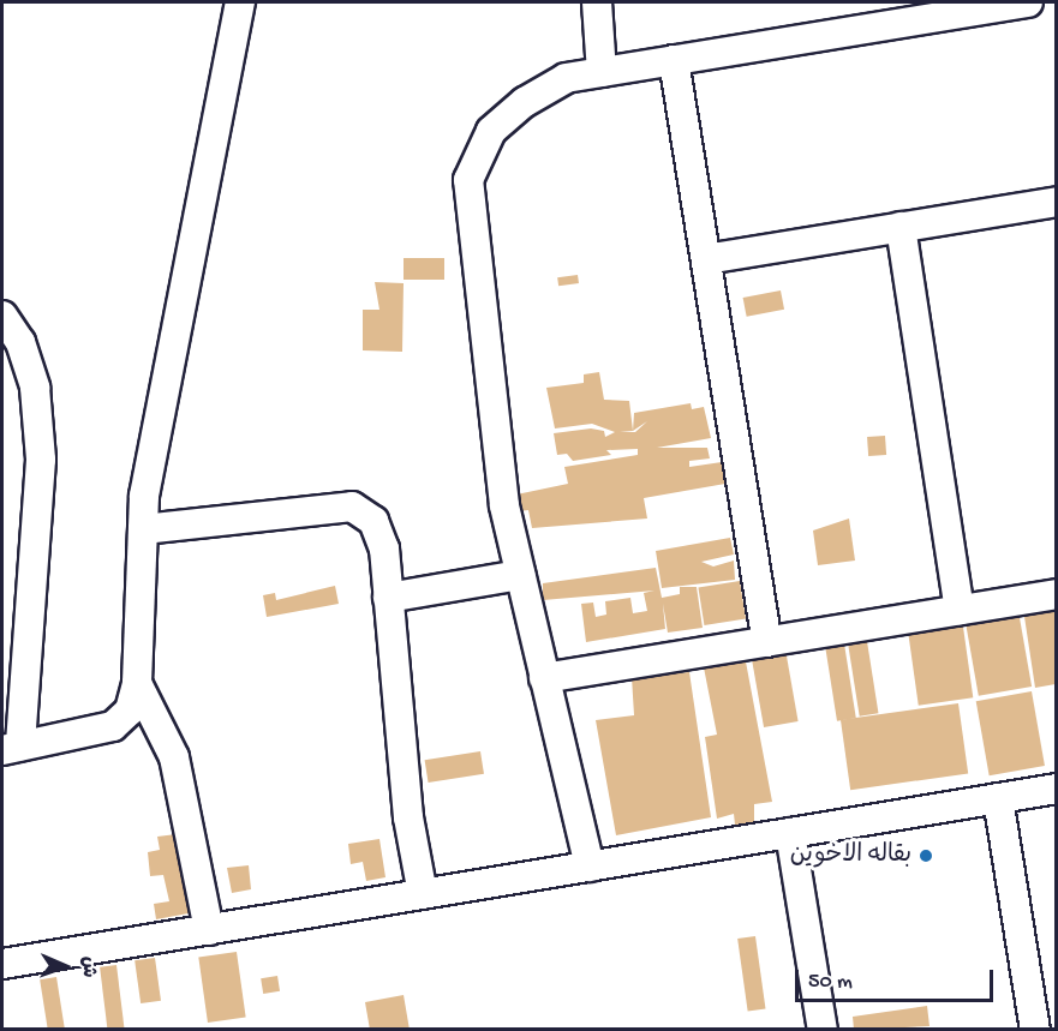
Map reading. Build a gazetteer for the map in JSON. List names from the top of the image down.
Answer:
{
  "places": ["بقاله الاخوين"],
  "scale_bar": "50 m",
  "north": "right"
}
